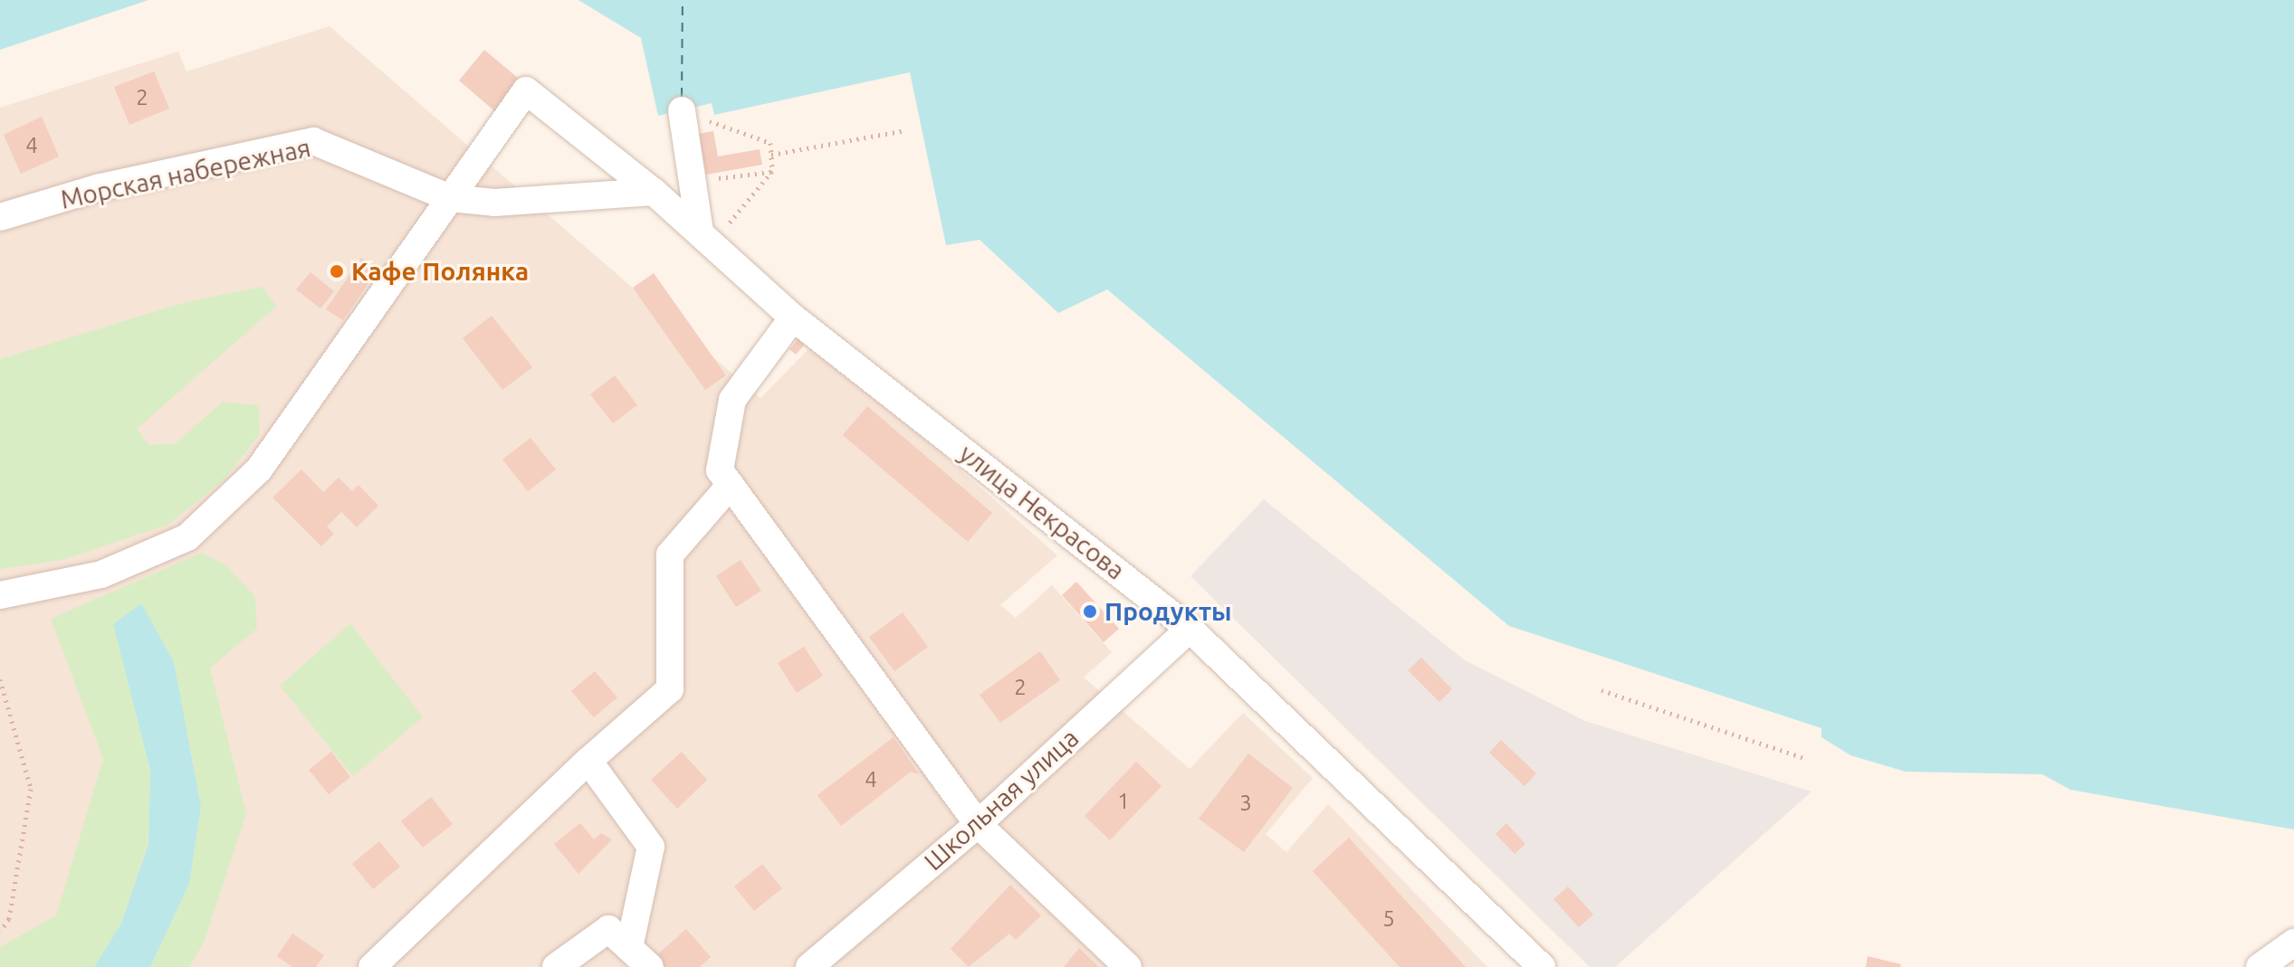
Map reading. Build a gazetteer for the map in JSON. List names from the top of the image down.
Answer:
{
  "streets": {
    "street": ["Морская набережная", "улица Некрасова", "Школьная улица"]
  },
  "crossings": [
    ["Морская набережная", "улица Некрасова"],
    ["улица Некрасова", "Школьная улица"]
  ],
  "places": ["Кафе Полянка", "Продукты"],
  "house_numbers": [
    "2",
    "4",
    "2",
    "4",
    "1",
    "3",
    "5"
  ]
}
